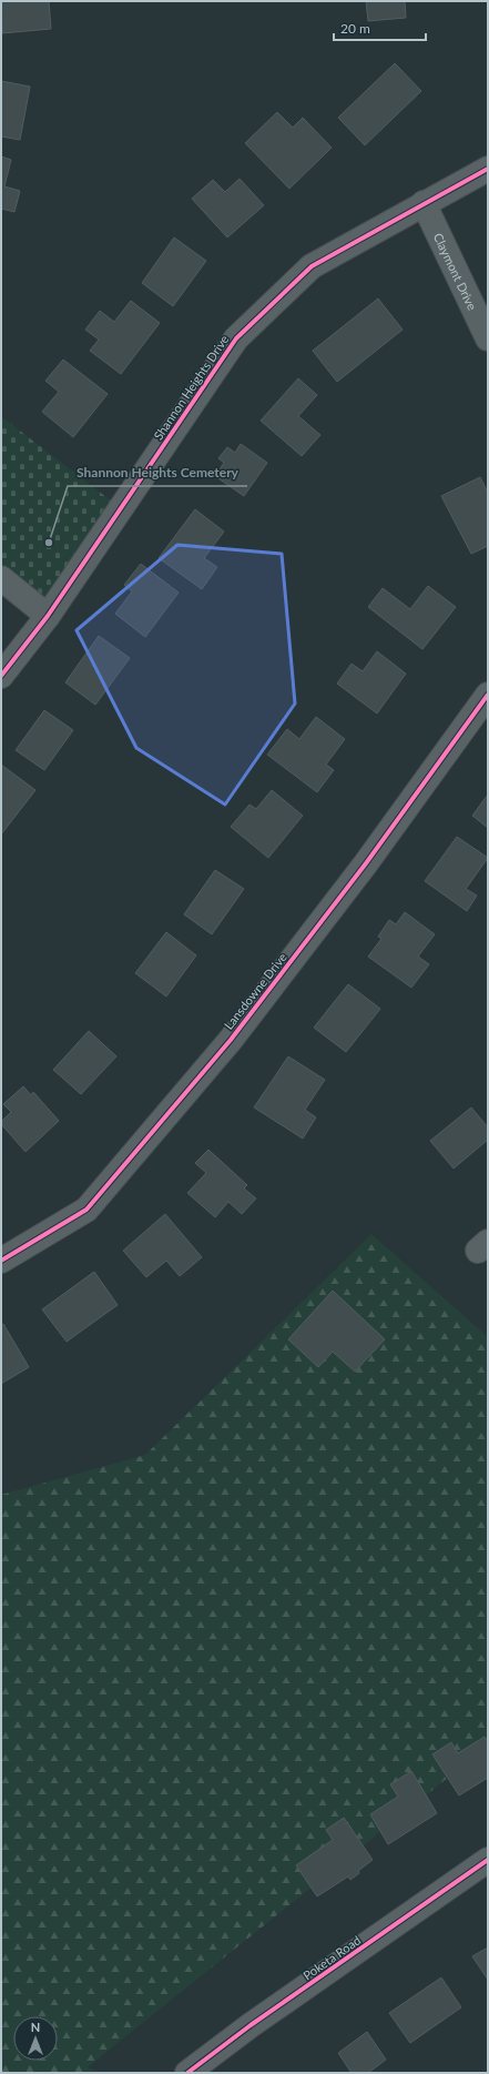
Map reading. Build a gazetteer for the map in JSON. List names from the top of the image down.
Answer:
{
  "streets": {
    "street": [
      "Claymont Drive",
      "Shannon Heights Drive",
      "Lansdowne Drive",
      "Poketa Road"
    ]
  },
  "crossings": [
    ["Claymont Drive", "Shannon Heights Drive"]
  ],
  "places": ["Shannon Heights Cemetery"],
  "scale_bar": "20 m",
  "north": "top"
}
